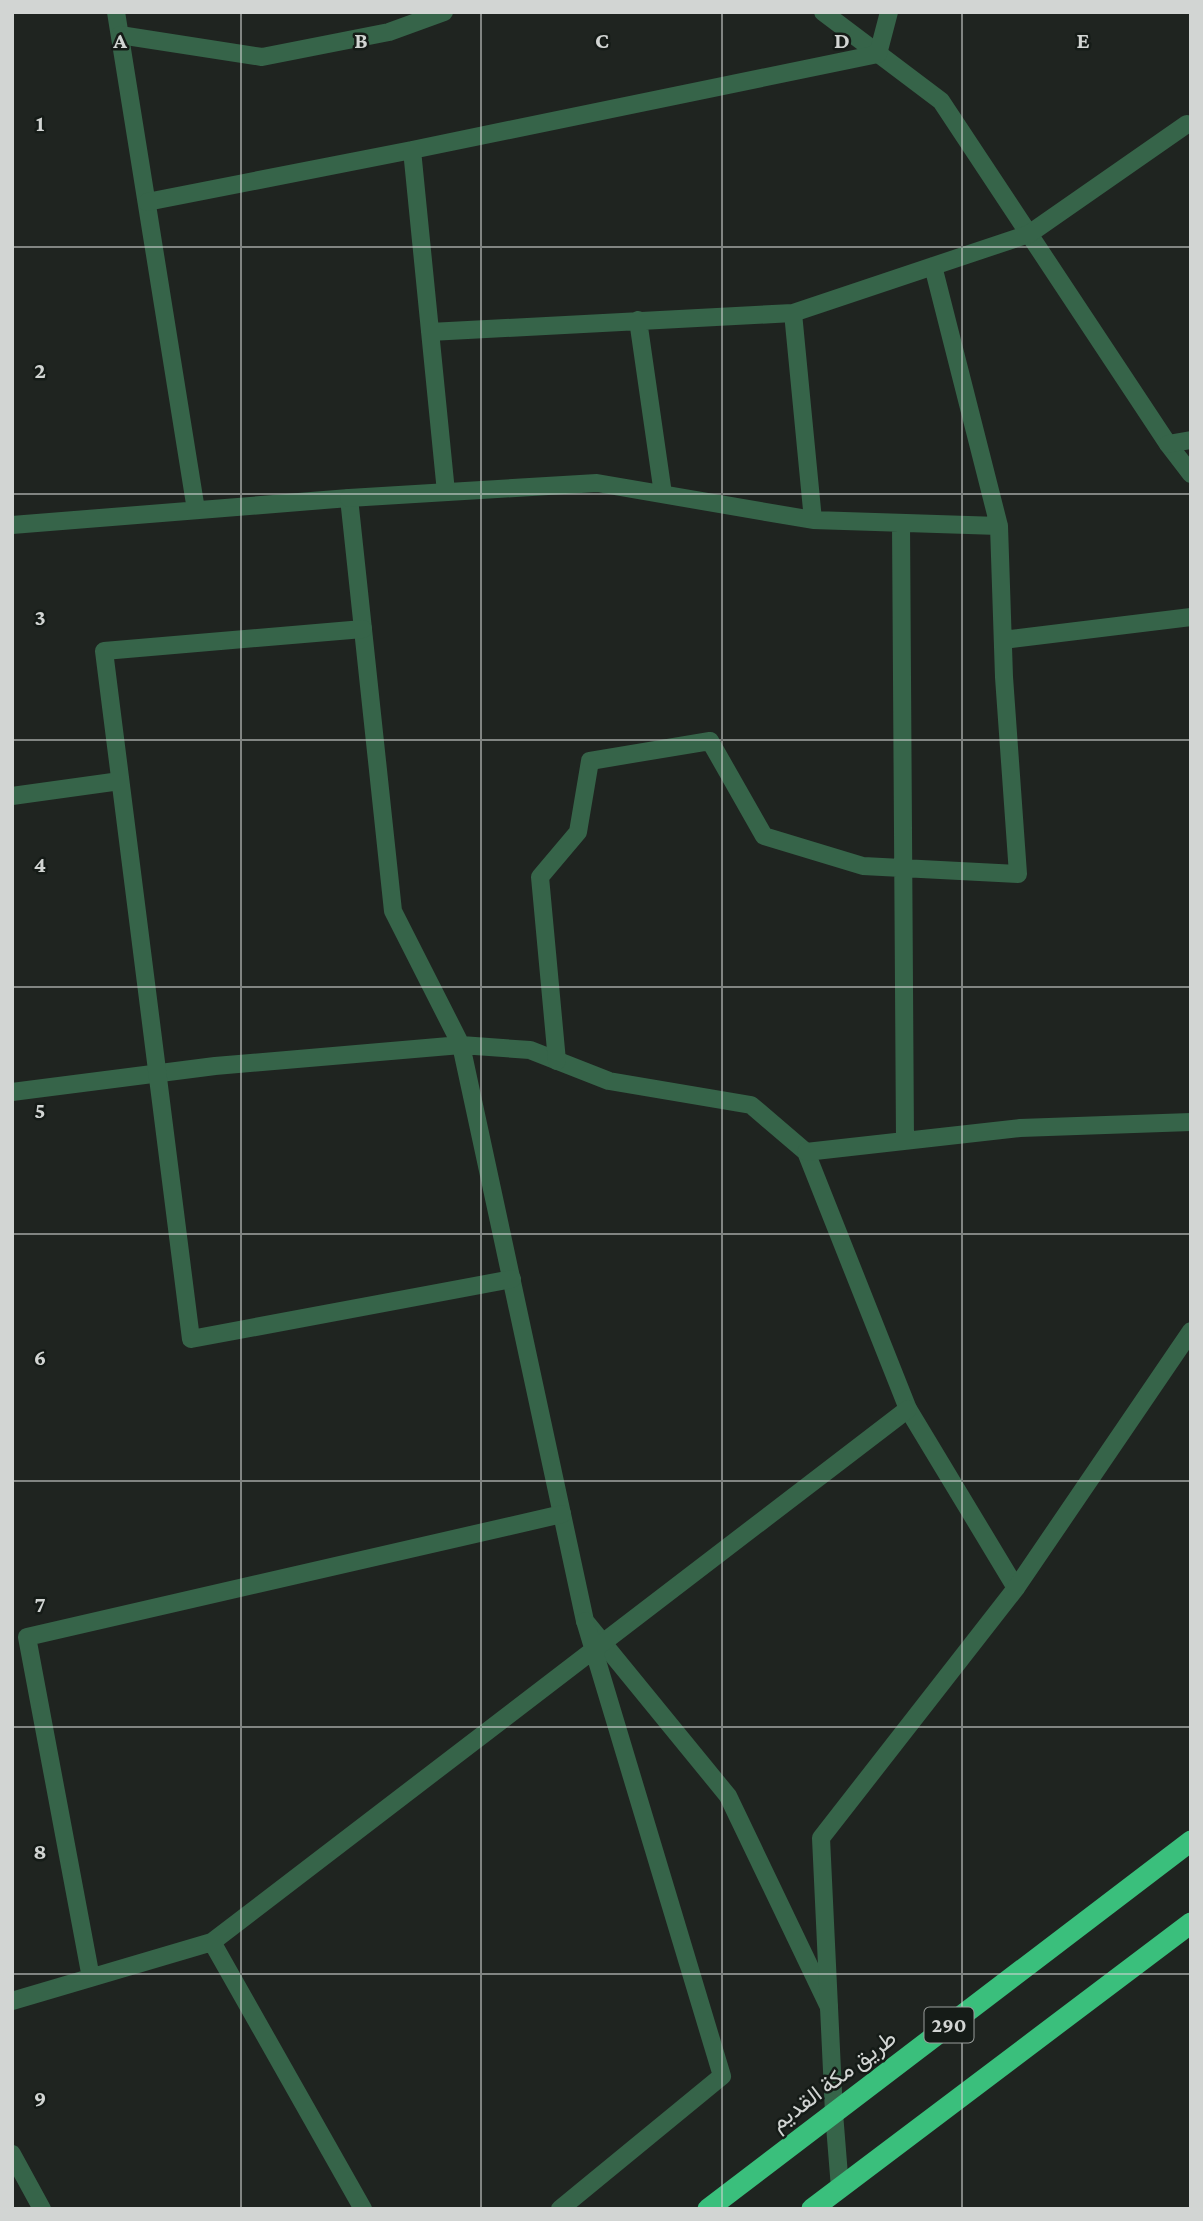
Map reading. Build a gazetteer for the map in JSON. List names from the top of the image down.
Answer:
{
  "streets": {
    "highway": ["290", "طريق مكة القديم"]
  },
  "grid": {
    "columns": [
      "A",
      "B",
      "C",
      "D",
      "E"
    ],
    "rows": [
      "1",
      "2",
      "3",
      "4",
      "5",
      "6",
      "7",
      "8",
      "9"
    ]
  }
}
